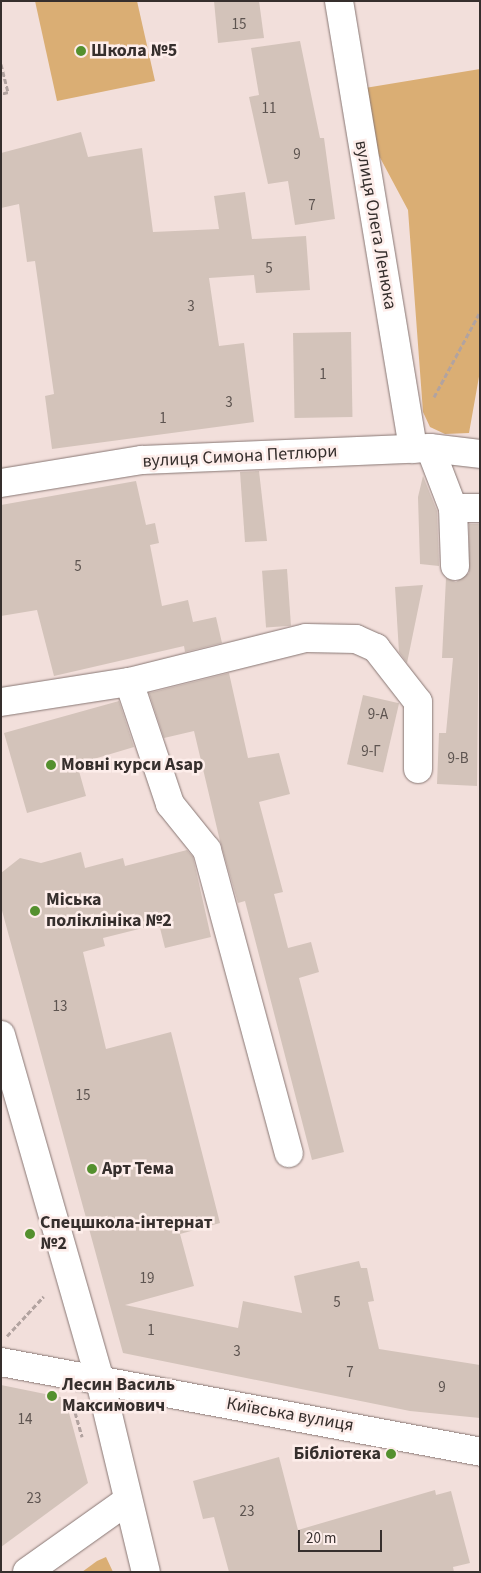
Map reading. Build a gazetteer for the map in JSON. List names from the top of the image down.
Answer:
{
  "streets": {
    "street": ["вулиця Олега Ленюка", "вулиця Симона Петлюри", "Київська вулиця"]
  },
  "crossings": [
    ["вулиця Олега Ленюка", "вулиця Симона Петлюри"]
  ],
  "places": [
    "Школа №5",
    "Мовні курси Asap",
    "Міська поліклініка №2",
    "Арт Тема",
    "Спецшкола-інтернат №2",
    "Лесин Василь Максимович",
    "Бібліотека"
  ],
  "house_numbers": [
    "15",
    "11",
    "9",
    "7",
    "5",
    "3",
    "1",
    "3",
    "1",
    "5",
    "9-А",
    "9-Г",
    "9-В",
    "13",
    "15",
    "19",
    "5",
    "1",
    "3",
    "7",
    "9",
    "14",
    "23",
    "23"
  ],
  "scale_bar": "20 m"
}
